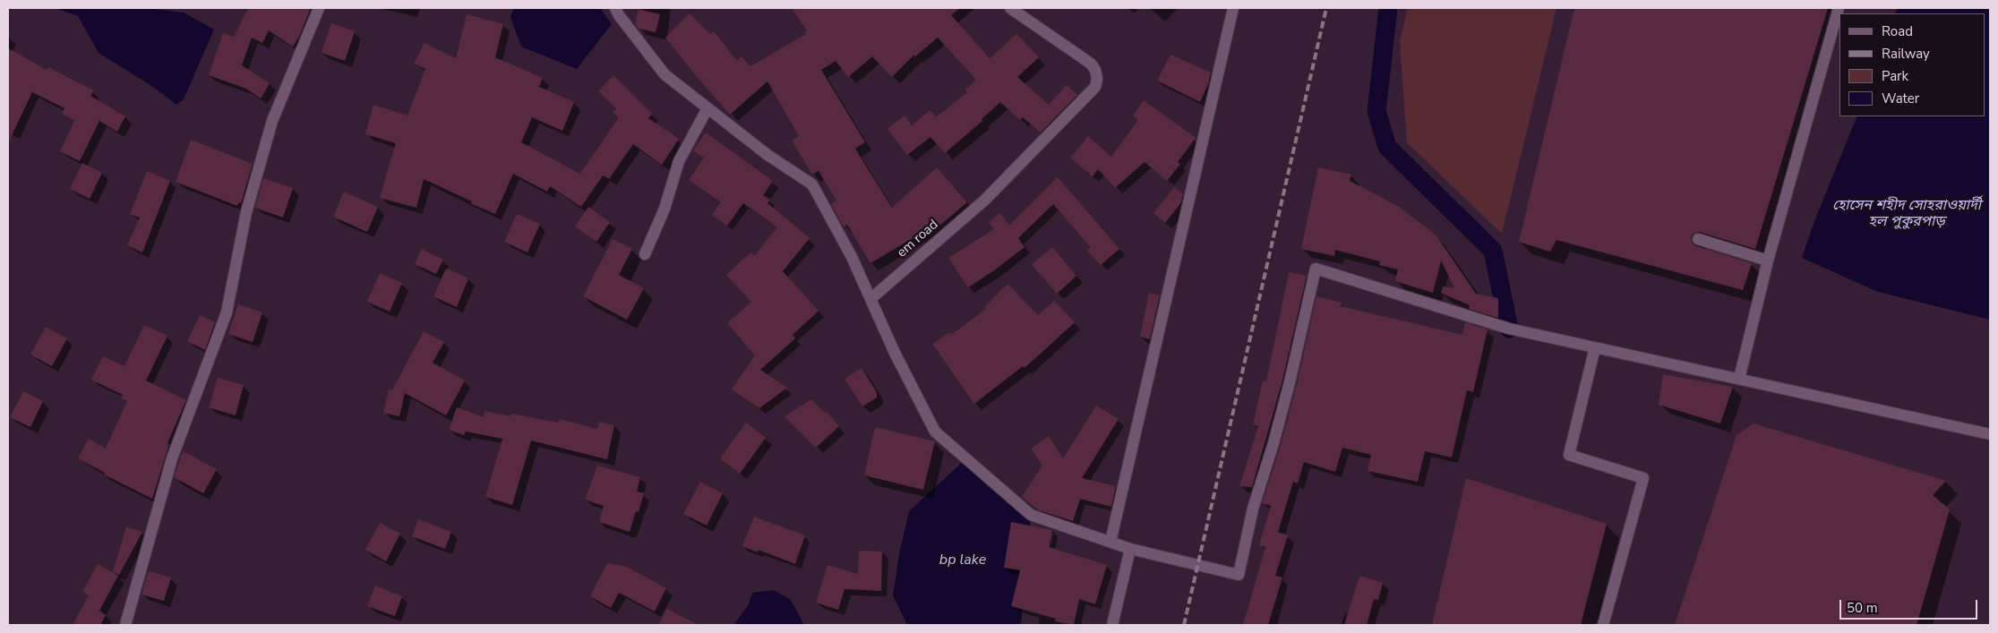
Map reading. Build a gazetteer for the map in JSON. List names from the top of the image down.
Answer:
{
  "streets": {
    "street": ["em road"]
  },
  "water": ["হোসেন শহীদ সোহরাওয়ার্দী হল পুকুরপাড়", "bp lake"],
  "legend": [
    "Road",
    "Railway",
    "Park",
    "Water"
  ],
  "scale_bar": "50 m"
}
